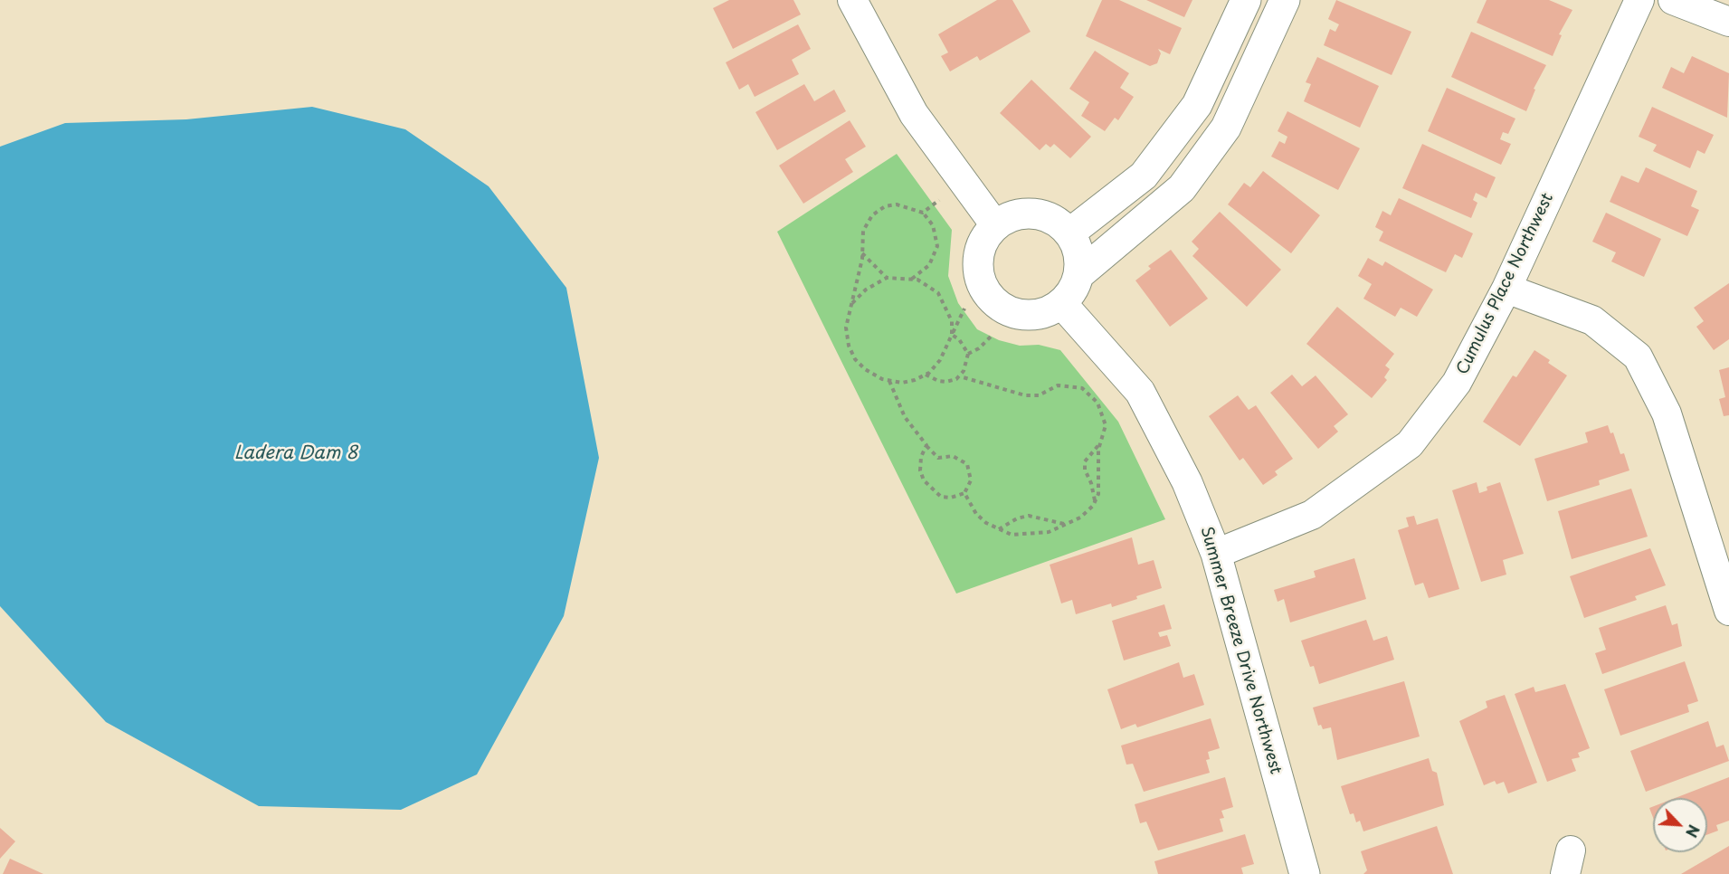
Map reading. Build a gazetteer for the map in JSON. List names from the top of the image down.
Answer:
{
  "streets": {
    "street": ["Cumulus Place Northwest", "Summer Breeze Drive Northwest"]
  },
  "crossings": [
    ["Cumulus Place Northwest", "Summer Breeze Drive Northwest"]
  ],
  "water": ["Ladera Dam 8"],
  "north": "bottom right"
}
